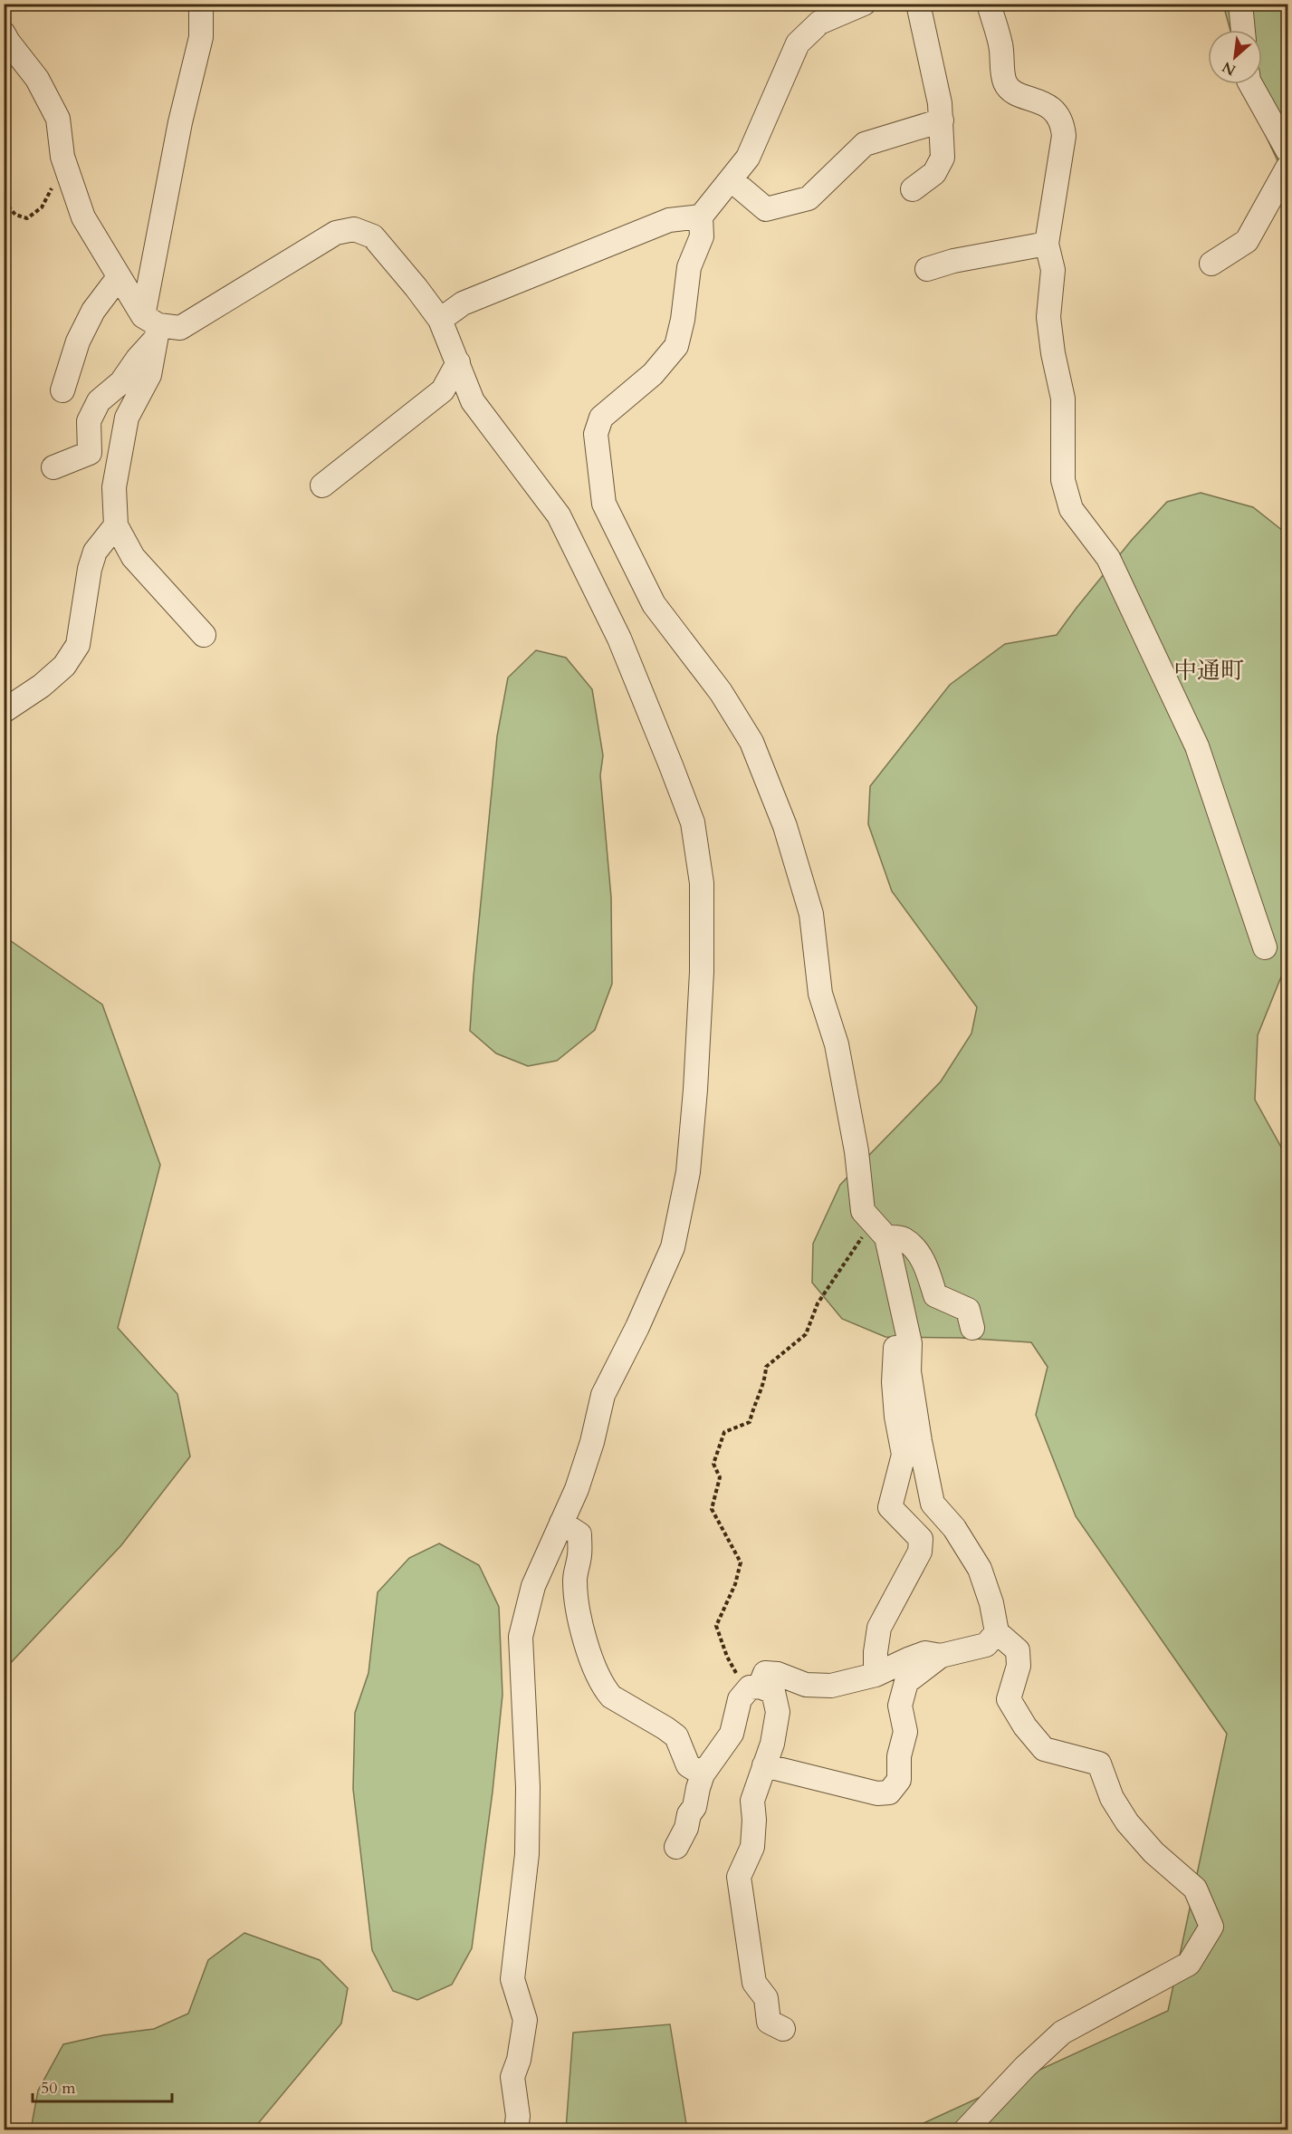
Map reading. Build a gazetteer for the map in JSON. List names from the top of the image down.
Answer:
{
  "districts": ["中通町"],
  "scale_bar": "50 m",
  "north": "bottom left"
}
